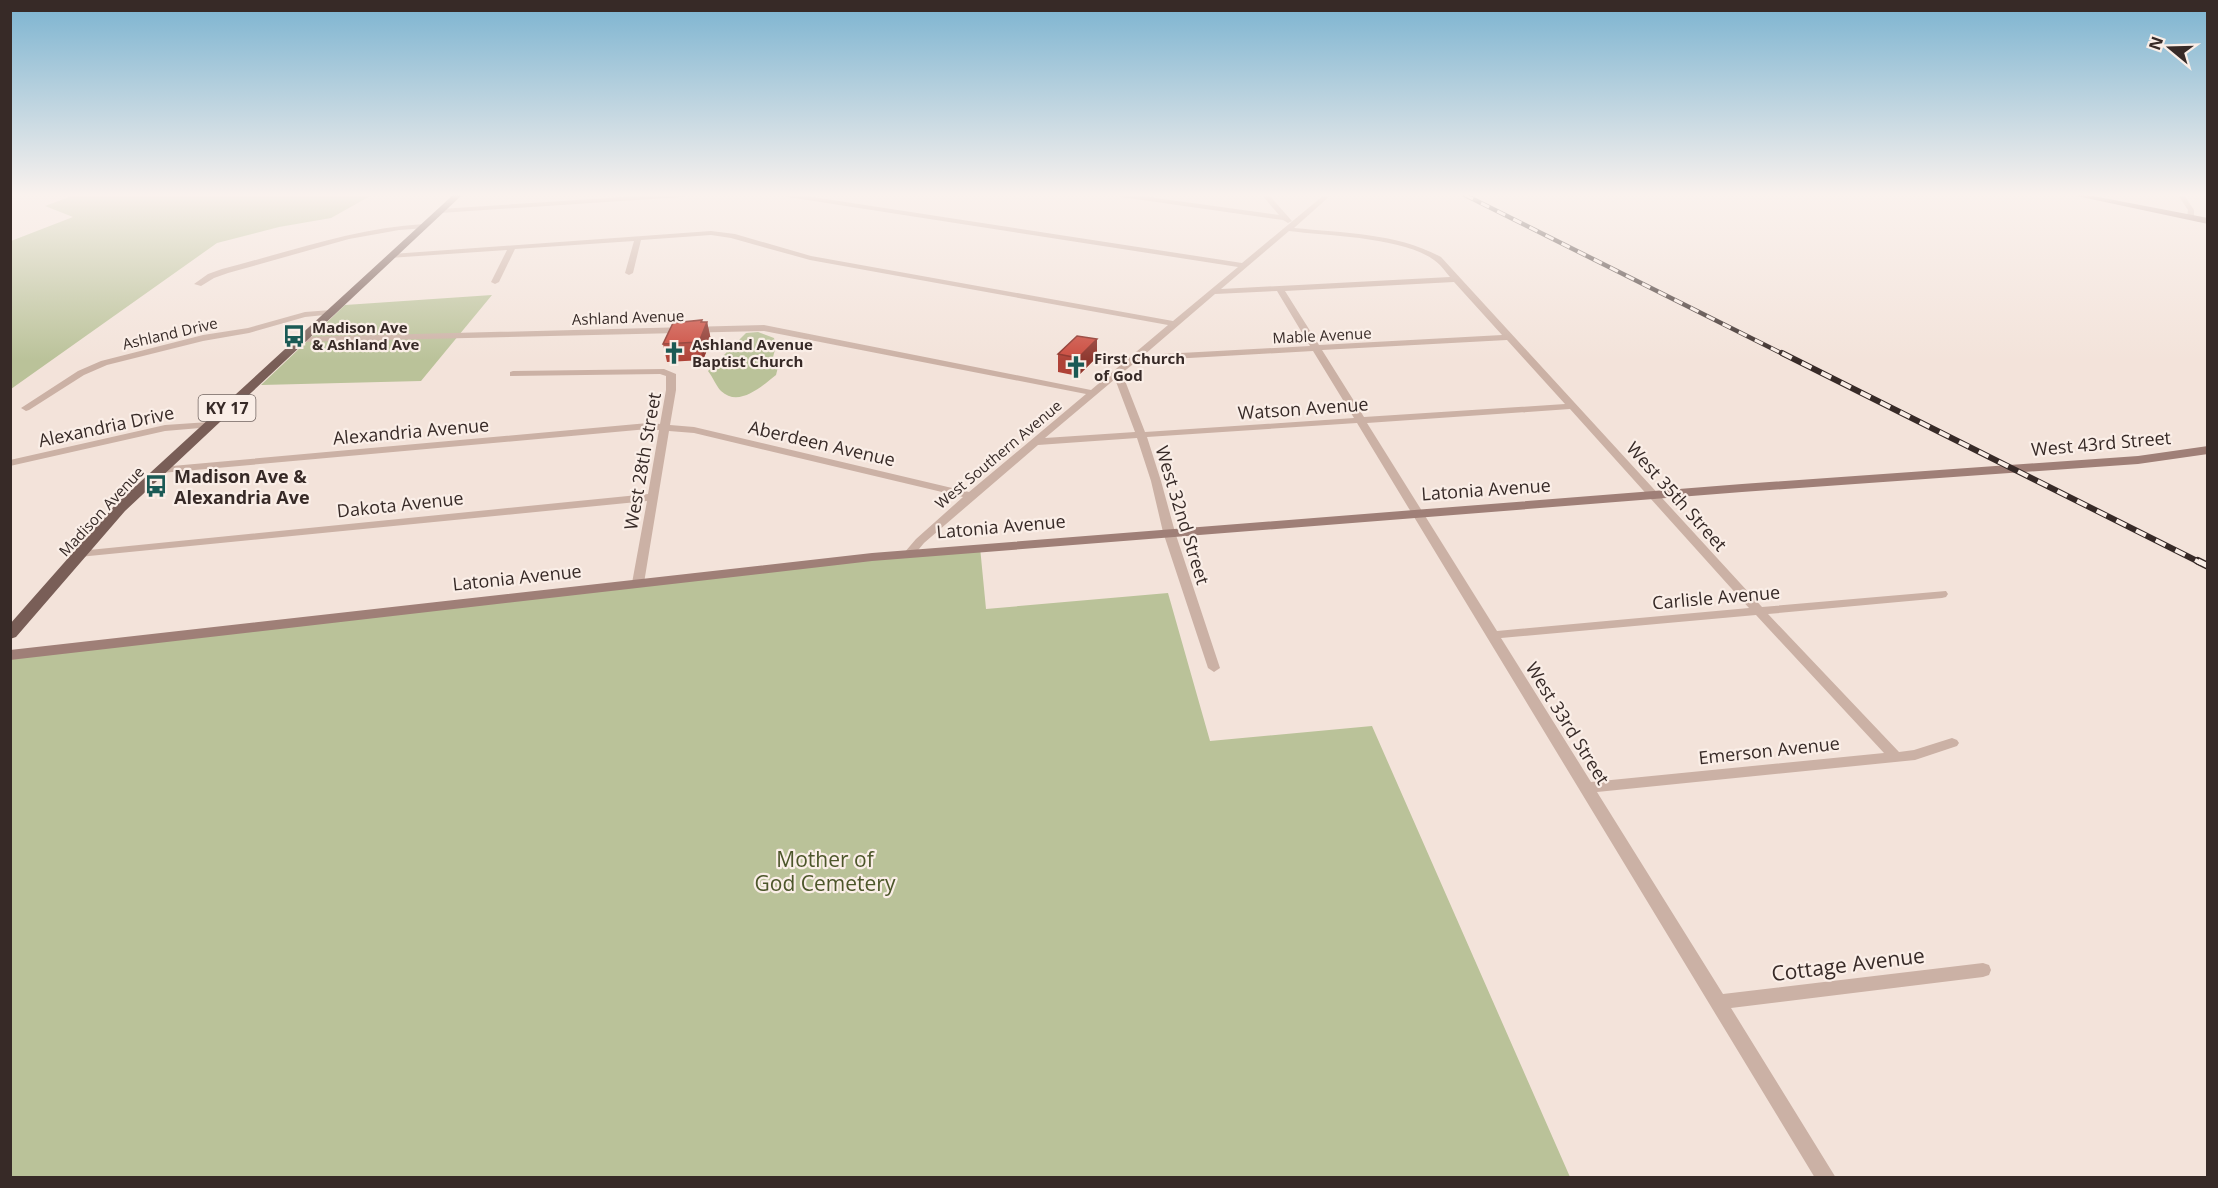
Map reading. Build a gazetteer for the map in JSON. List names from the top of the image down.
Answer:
{
  "streets": {
    "main road": ["KY 17", "Madison Avenue"],
    "street": [
      "Ashland Avenue",
      "Ashland Drive",
      "Mable Avenue",
      "Watson Avenue",
      "Alexandria Drive",
      "Alexandria Avenue",
      "Aberdeen Avenue",
      "West 43rd Street",
      "West Southern Avenue",
      "West 28th Street",
      "Latonia Avenue",
      "West 35th Street",
      "Dakota Avenue",
      "West 32nd Street",
      "Carlisle Avenue",
      "West 33rd Street",
      "Emerson Avenue",
      "Cottage Avenue"
    ]
  },
  "crossings": [
    ["Ashland Avenue", "West Southern Avenue"],
    ["Ashland Avenue", "Madison Avenue"],
    ["Ashland Drive", "Madison Avenue"],
    ["Mable Avenue", "West Southern Avenue"],
    ["Mable Avenue", "West 35th Street"],
    ["Mable Avenue", "West 33rd Street"],
    ["Watson Avenue", "West Southern Avenue"],
    ["Watson Avenue", "West 35th Street"],
    ["Watson Avenue", "West 32nd Street"],
    ["Watson Avenue", "West 33rd Street"],
    ["Alexandria Drive", "Madison Avenue"],
    ["Alexandria Avenue", "Aberdeen Avenue"],
    ["Alexandria Avenue", "West 28th Street"],
    ["Alexandria Avenue", "Madison Avenue"],
    ["Aberdeen Avenue", "West Southern Avenue"],
    ["Aberdeen Avenue", "West 28th Street"],
    ["West 43rd Street", "Latonia Avenue"],
    ["West Southern Avenue", "Latonia Avenue"],
    ["West Southern Avenue", "West 32nd Street"],
    ["West 28th Street", "Latonia Avenue"],
    ["West 28th Street", "Dakota Avenue"],
    ["Latonia Avenue", "West 35th Street"],
    ["Latonia Avenue", "West 32nd Street"],
    ["Latonia Avenue", "West 33rd Street"],
    ["West 35th Street", "Carlisle Avenue"],
    ["West 35th Street", "Emerson Avenue"],
    ["Dakota Avenue", "Madison Avenue"],
    ["Carlisle Avenue", "West 33rd Street"],
    ["West 33rd Street", "Emerson Avenue"],
    ["West 33rd Street", "Cottage Avenue"]
  ],
  "parks": ["Mother of God Cemetery"],
  "places": {
    "bus stop": ["Madison Ave & Ashland Ave", "Madison Ave & Alexandria Ave"],
    "church": ["Ashland Avenue Baptist Church", "First Church of God"]
  },
  "north": "left"
}
